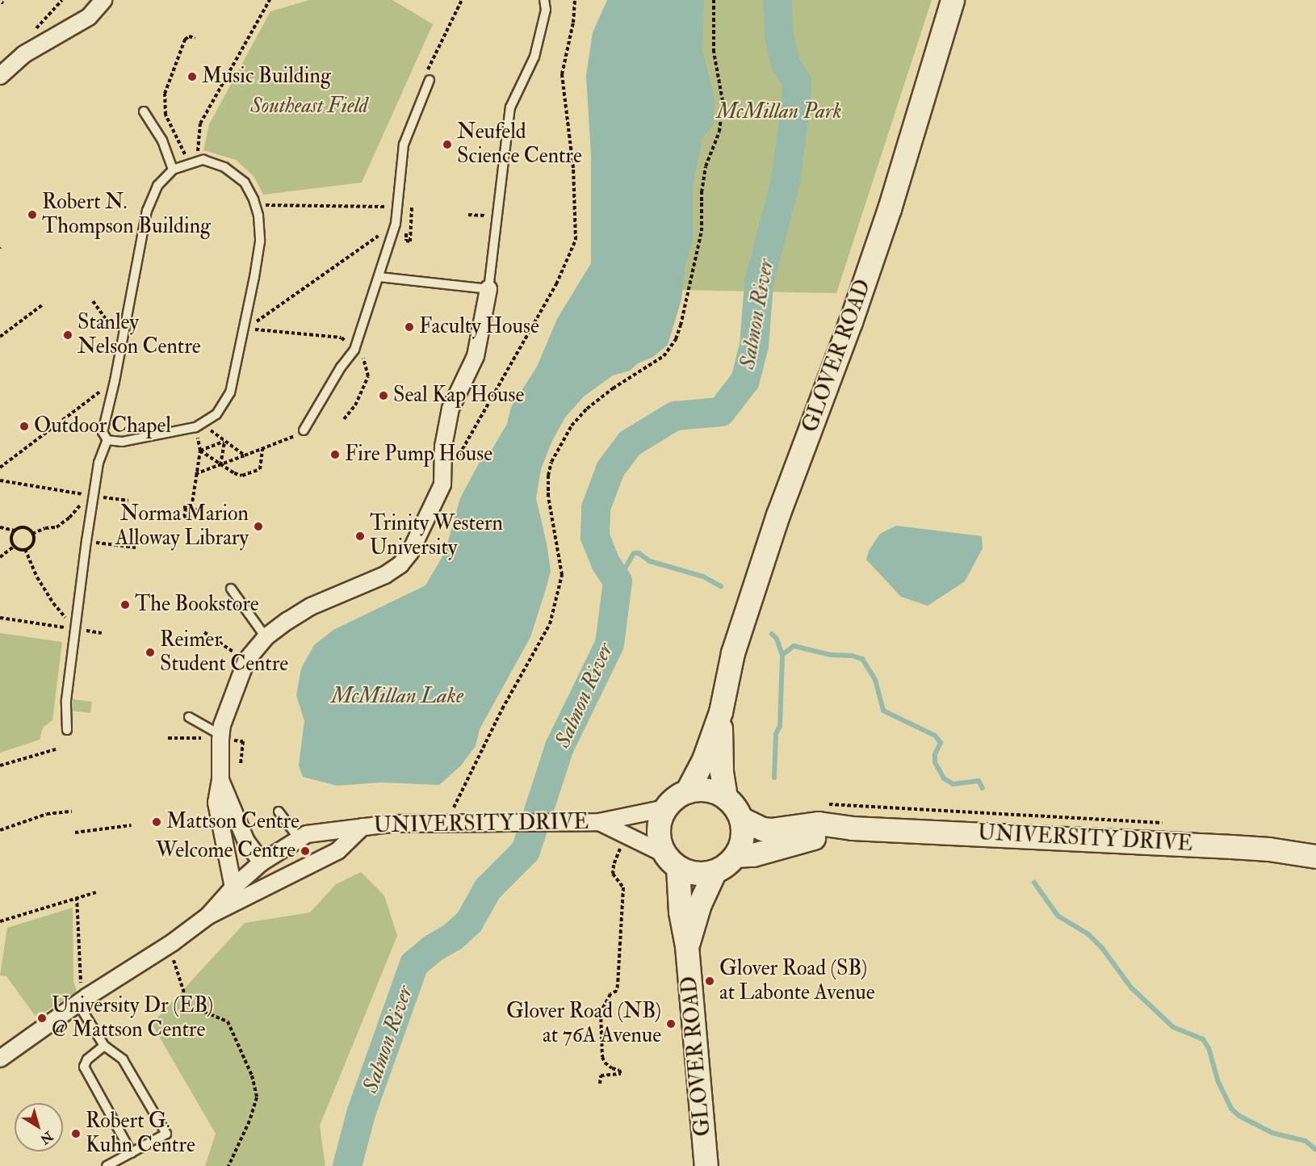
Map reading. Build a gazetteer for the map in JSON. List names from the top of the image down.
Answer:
{
  "streets": {
    "main road": ["GLOVER ROAD", "UNIVERSITY DRIVE"]
  },
  "crossings": [
    ["GLOVER ROAD", "UNIVERSITY DRIVE"]
  ],
  "water": ["Salmon River", "McMillan Lake"],
  "parks": ["Southeast Field", "McMillan Park"],
  "places": [
    "Music Building",
    "Neufeld Science Centre",
    "Robert N. Thompson Building",
    "Faculty House",
    "Stanley Nelson Centre",
    "Seal Kap House",
    "Outdoor Chapel",
    "Fire Pump House",
    "Norma Marion Alloway Library",
    "Trinity Western University",
    "The Bookstore",
    "Reimer Student Centre",
    "Mattson Centre",
    "Welcome Centre",
    "Glover Road (SB) at Labonte Avenue",
    "University Dr (EB) @ Mattson Centre",
    "Glover Road (NB) at 76A Avenue",
    "Robert G. Kuhn Centre"
  ],
  "north": "bottom right"
}
